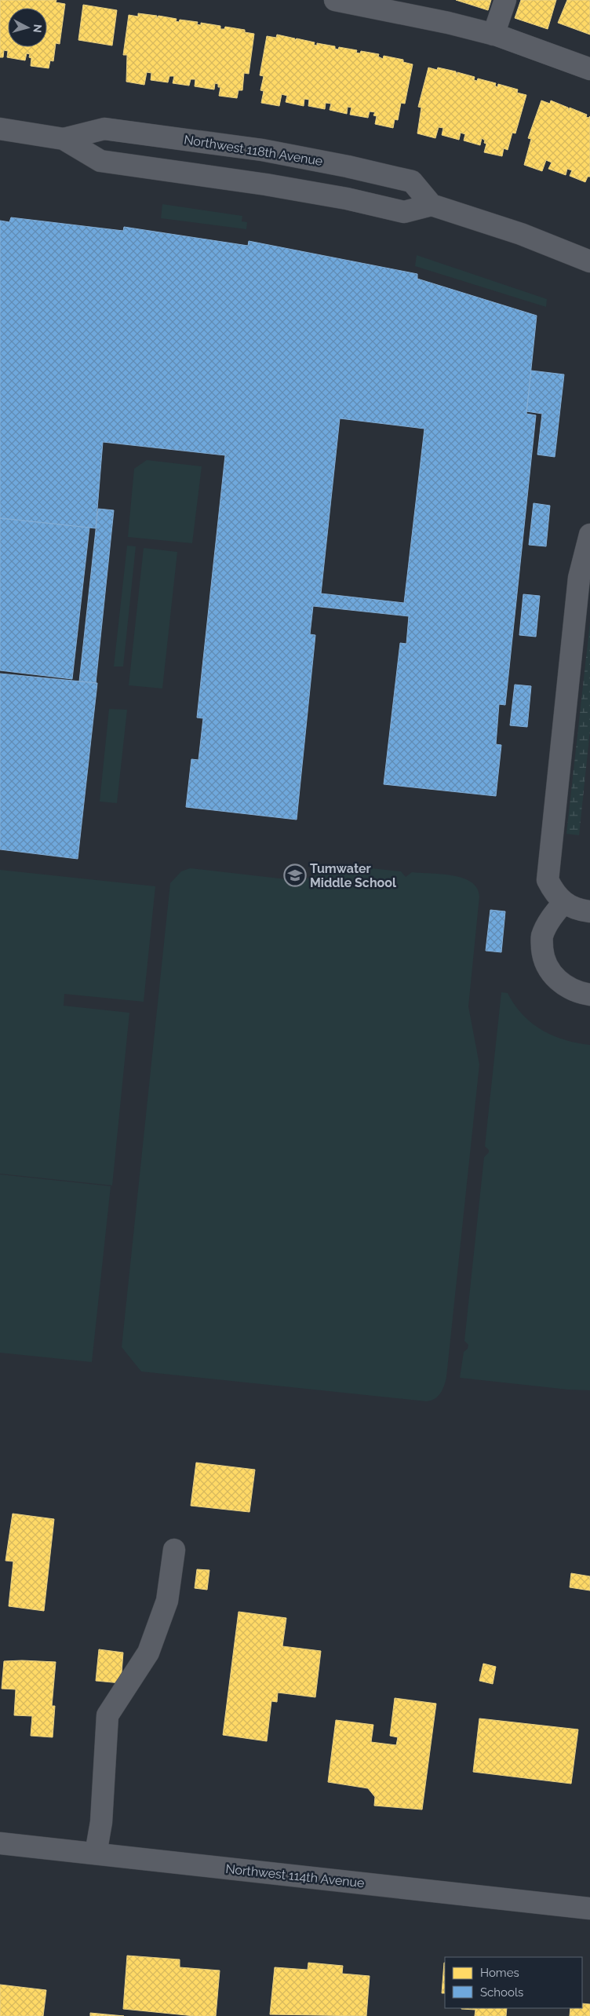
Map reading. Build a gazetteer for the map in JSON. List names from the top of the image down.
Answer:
{
  "streets": {
    "street": ["Northwest 118th Avenue", "Northwest 114th Avenue"]
  },
  "places": {
    "school or university": ["Tumwater Middle School"]
  },
  "legend": ["Homes", "Schools"],
  "north": "right"
}
